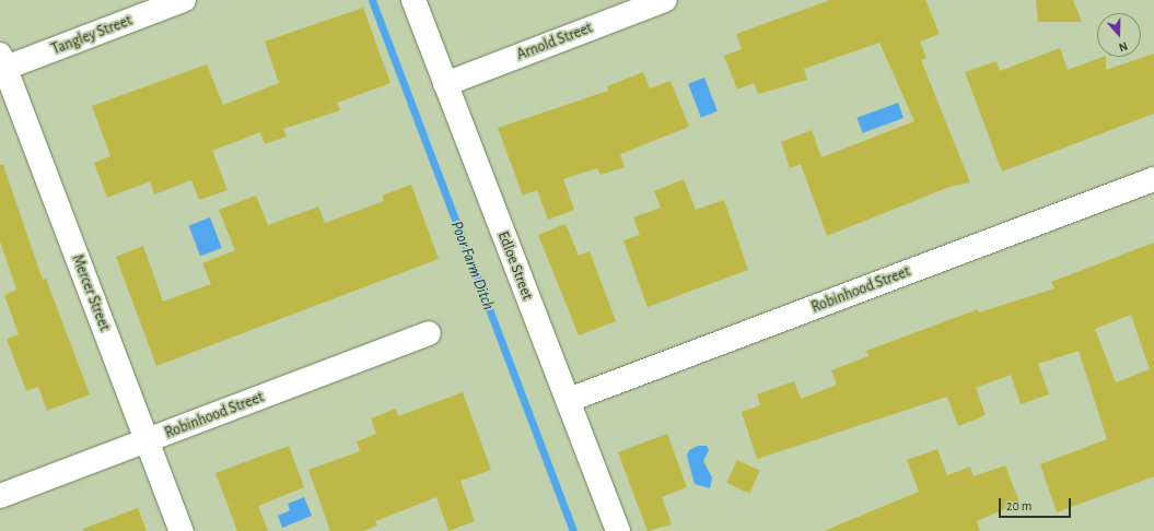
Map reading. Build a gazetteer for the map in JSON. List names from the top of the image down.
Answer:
{
  "streets": {
    "street": [
      "Tangley Street",
      "Arnold Street",
      "Edloe Street",
      "Robinhood Street",
      "Mercer Street"
    ]
  },
  "crossings": [
    ["Tangley Street", "Mercer Street"],
    ["Arnold Street", "Edloe Street"],
    ["Edloe Street", "Robinhood Street"],
    ["Robinhood Street", "Mercer Street"]
  ],
  "water": ["Poor Farm Ditch"],
  "scale_bar": "20 m",
  "north": "bottom"
}
